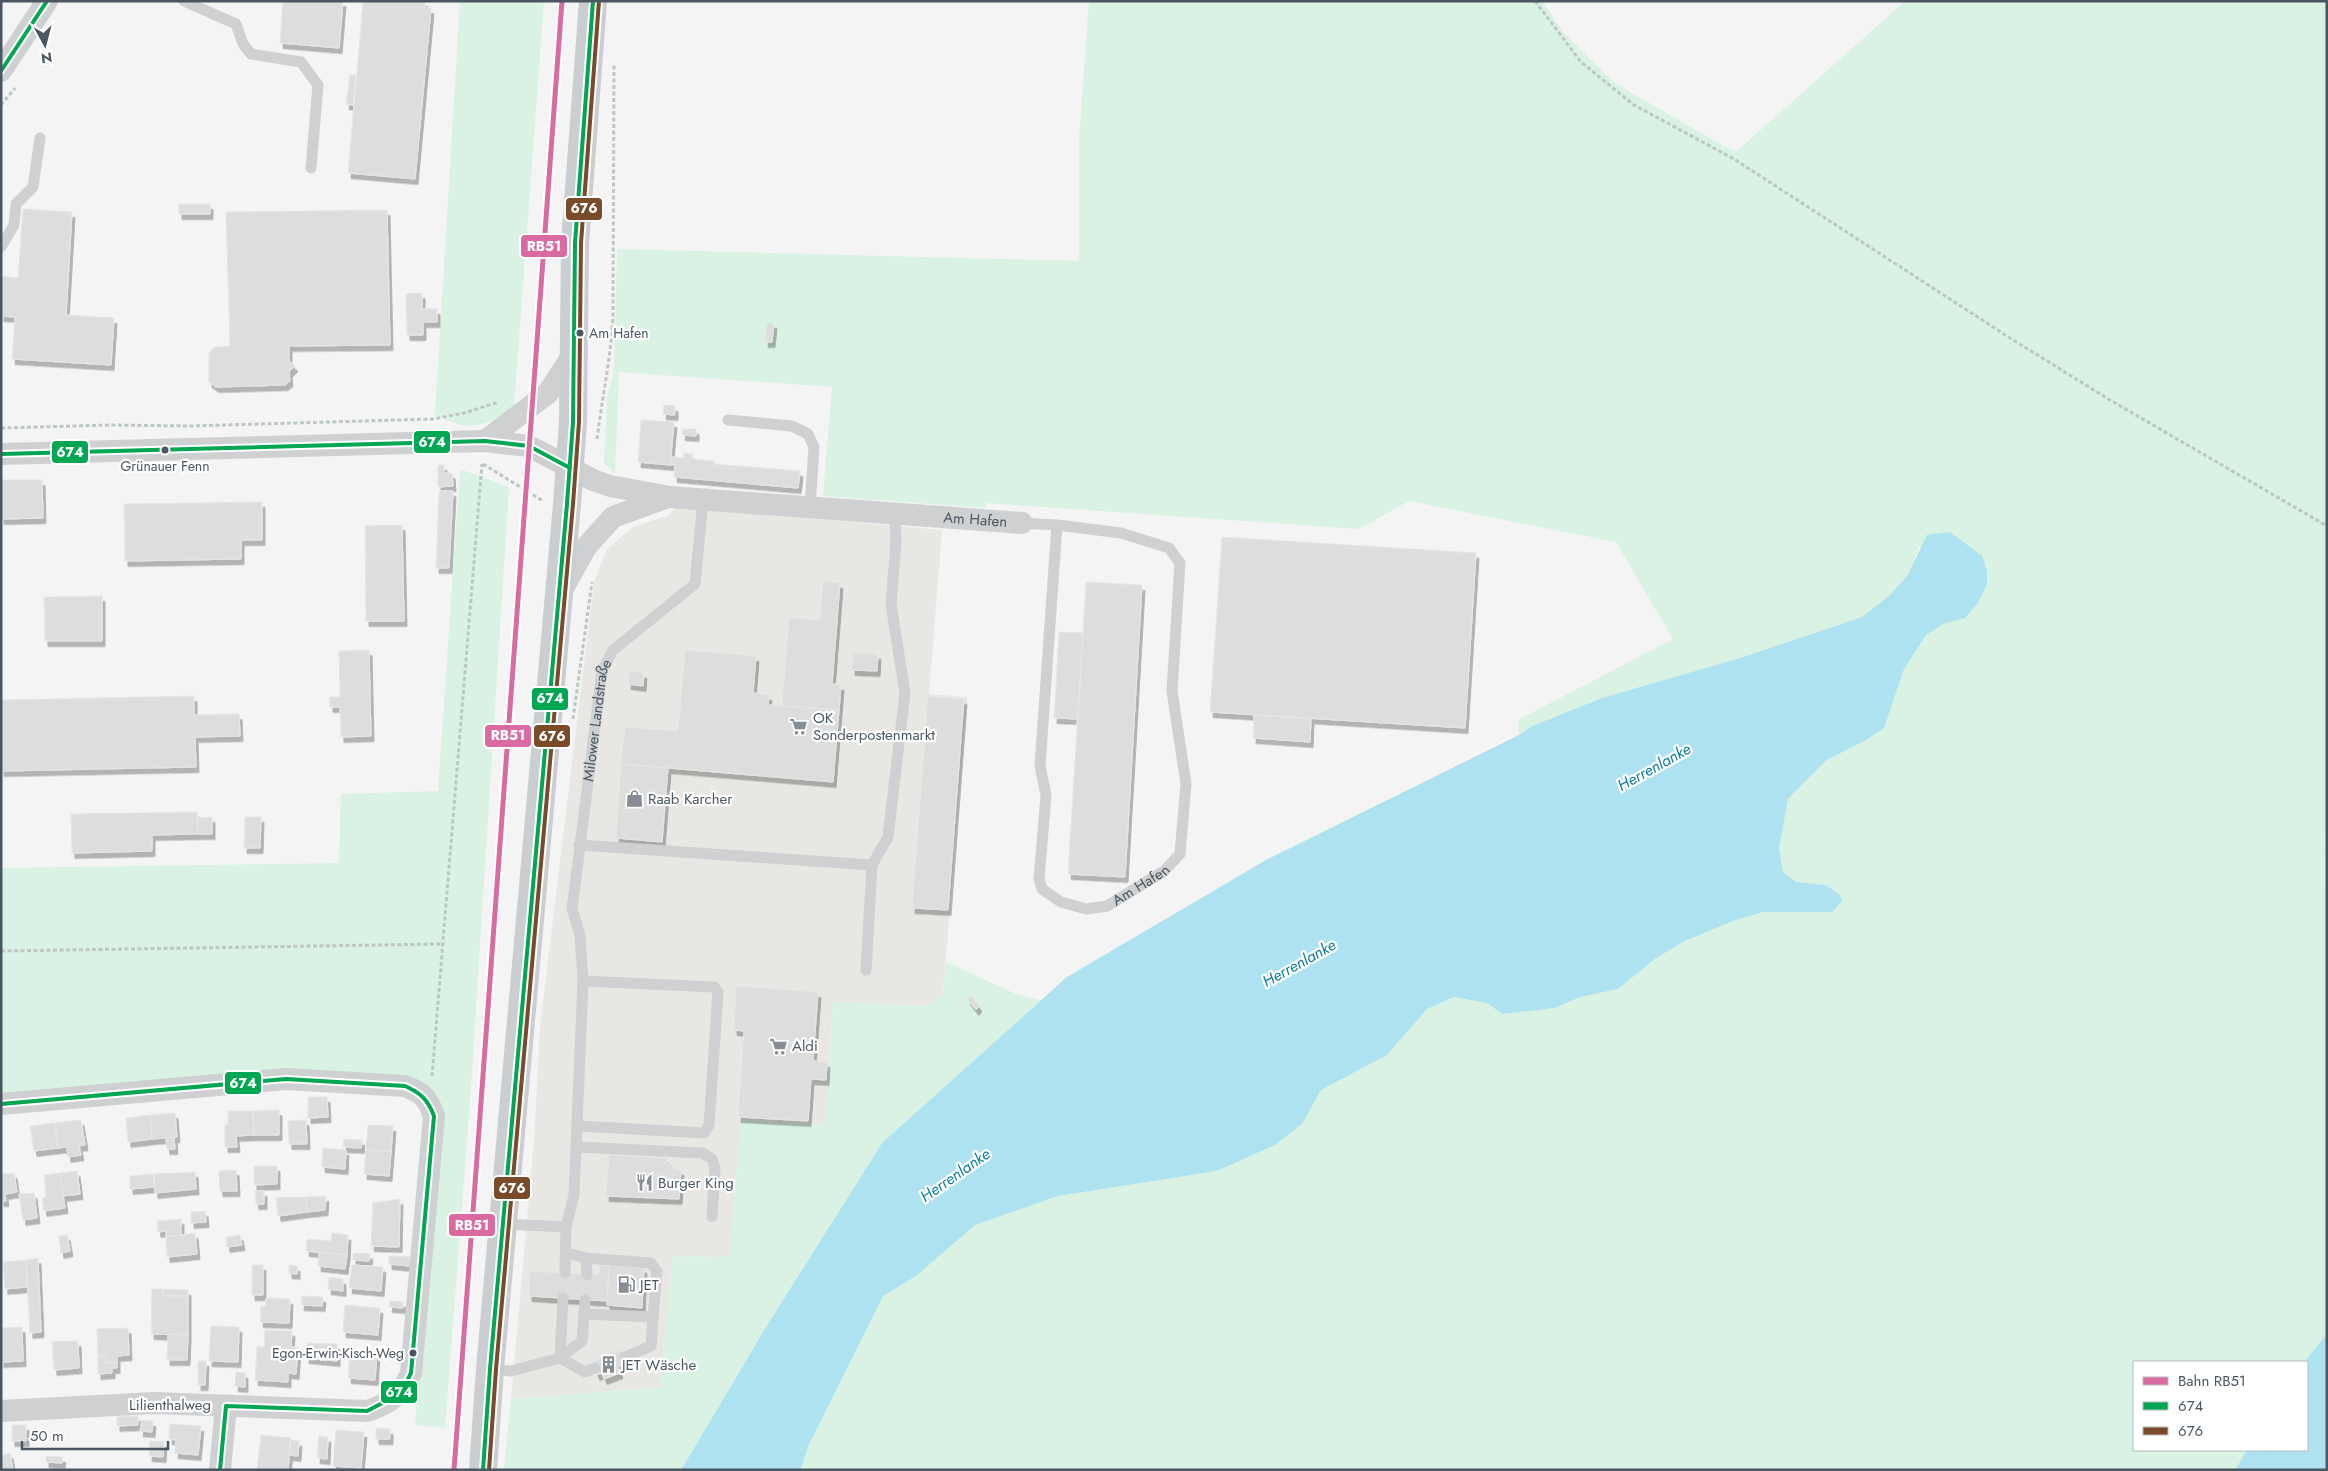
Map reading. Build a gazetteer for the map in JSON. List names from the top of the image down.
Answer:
{
  "streets": {
    "street": ["Am Hafen", "Lilienthalweg"],
    "lane": ["Milower Landstraße"]
  },
  "crossings": [
    ["Am Hafen", "Milower Landstraße"]
  ],
  "water": ["Herrenlanke"],
  "places": {
    "other": ["Am Hafen", "Grünauer Fenn", "Egon-Erwin-Kisch-Weg"],
    "supermarket": ["OK Sonderpostenmarkt", "Aldi"],
    "shop": ["Raab Karcher"],
    "restaurant": ["Burger King"],
    "fuel station": ["JET"],
    "building": ["JET Wäsche"]
  },
  "lines": ["rail line RB51", "transit line 674", "transit line 676"],
  "legend": ["Bahn RB51", "674", "676"],
  "scale_bar": "50 m",
  "north": "bottom"
}
